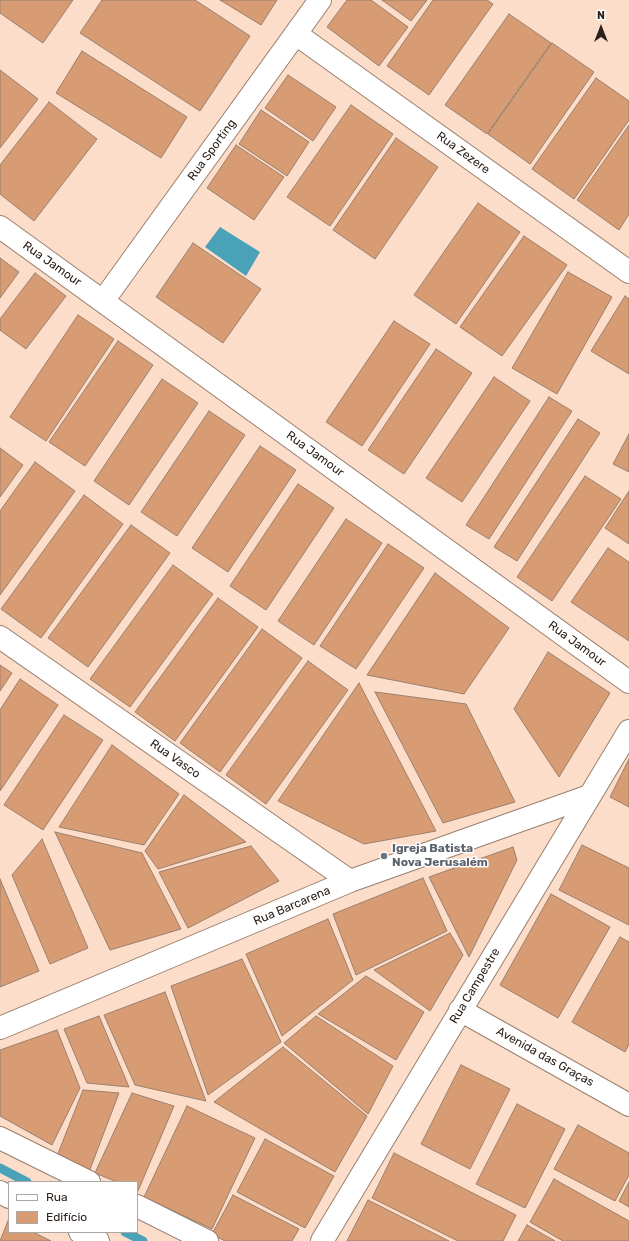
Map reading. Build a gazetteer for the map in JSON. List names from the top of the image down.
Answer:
{
  "streets": {
    "street": [
      "Rua Sporting",
      "Rua Zezere",
      "Rua Jamour",
      "Rua Vasco",
      "Rua Barcarena",
      "Rua Campestre",
      "Avenida das Graças"
    ]
  },
  "crossings": [
    ["Rua Sporting", "Rua Zezere"],
    ["Rua Sporting", "Rua Jamour"],
    ["Rua Vasco", "Rua Barcarena"],
    ["Rua Barcarena", "Rua Campestre"],
    ["Rua Campestre", "Avenida das Graças"]
  ],
  "places": ["Igreja Batista Nova Jerusalém"],
  "legend": ["Rua", "Edifício"],
  "north": "top"
}
